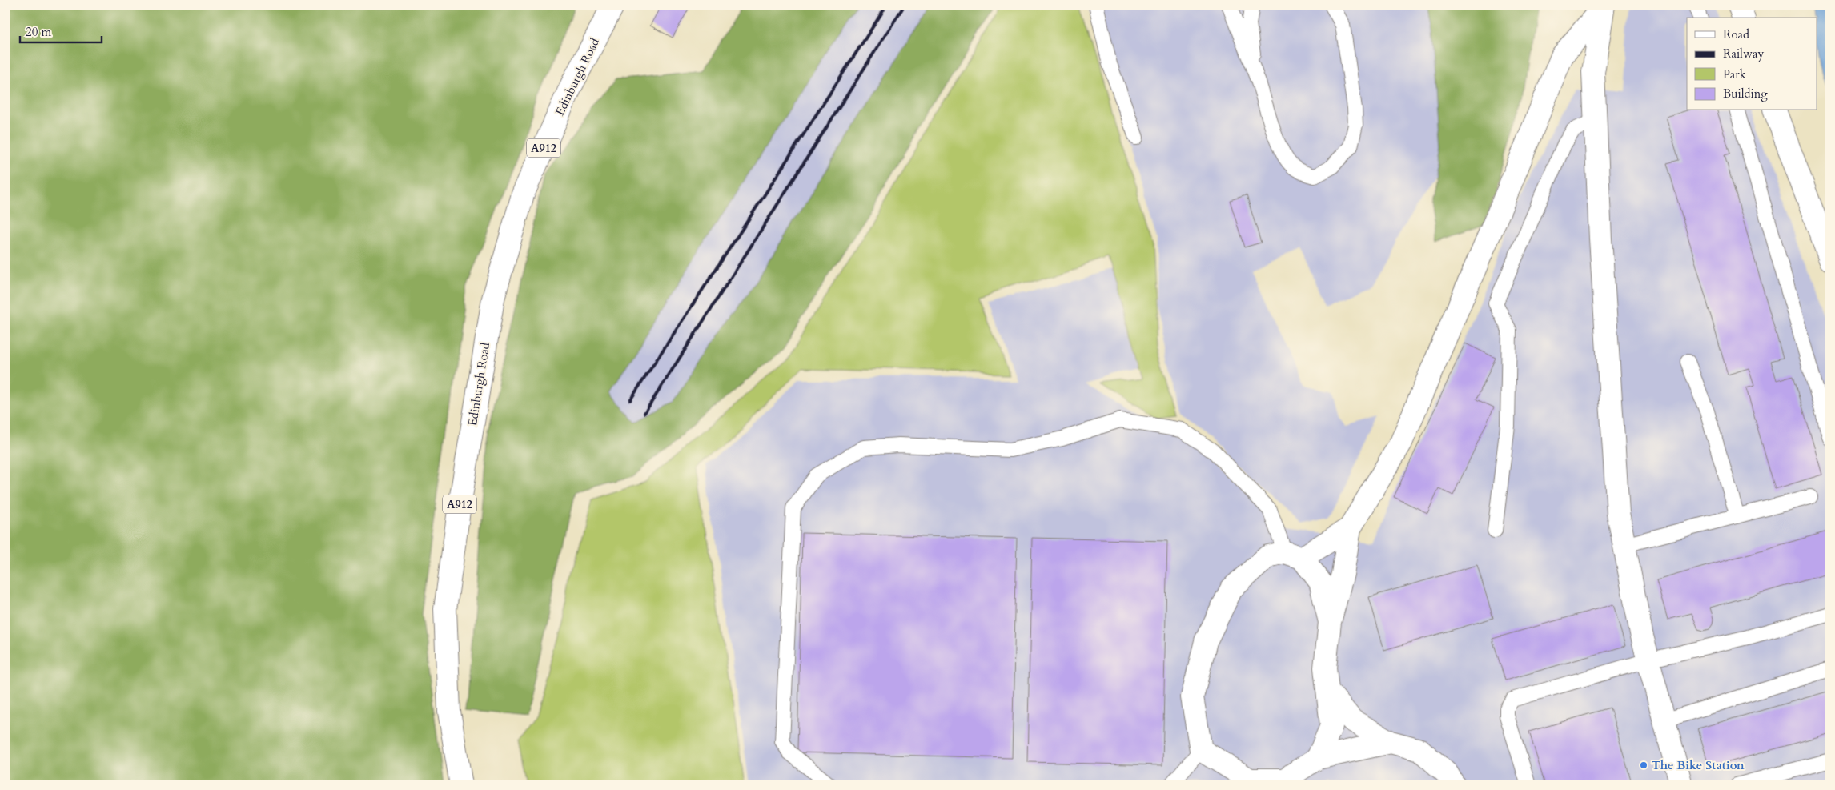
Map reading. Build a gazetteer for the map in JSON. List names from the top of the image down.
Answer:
{
  "streets": {
    "street": ["Edinburgh Road", "A912"]
  },
  "places": ["The Bike Station"],
  "legend": [
    "Road",
    "Railway",
    "Park",
    "Building"
  ],
  "scale_bar": "20 m"
}
